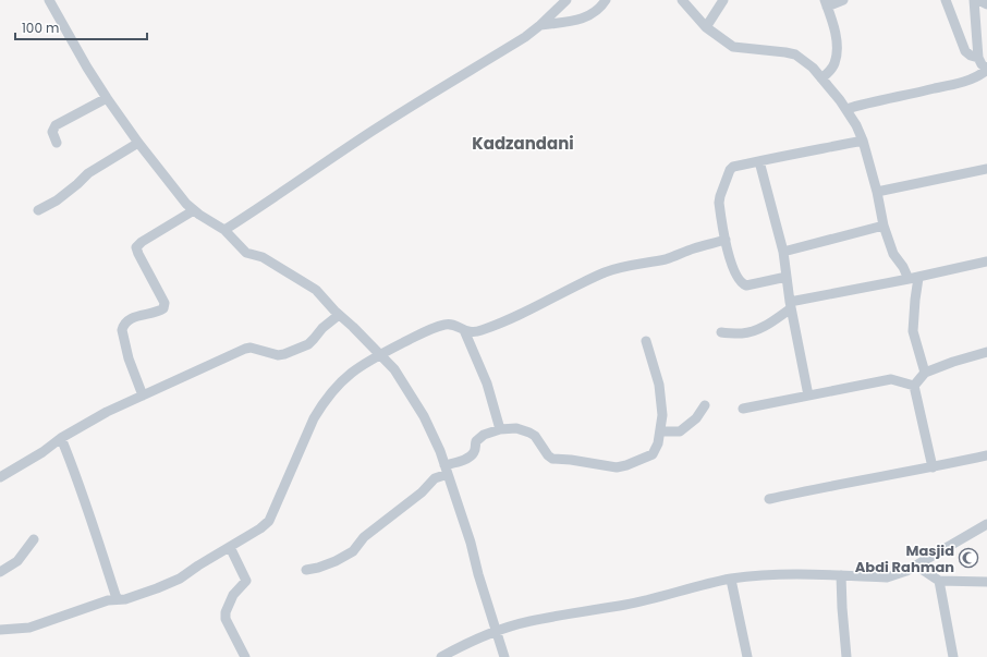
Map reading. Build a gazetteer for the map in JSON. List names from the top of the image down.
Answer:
{
  "districts": ["Kadzandani"],
  "places": {
    "mosque": ["Masjid Abdi Rahman"]
  },
  "scale_bar": "100 m"
}
